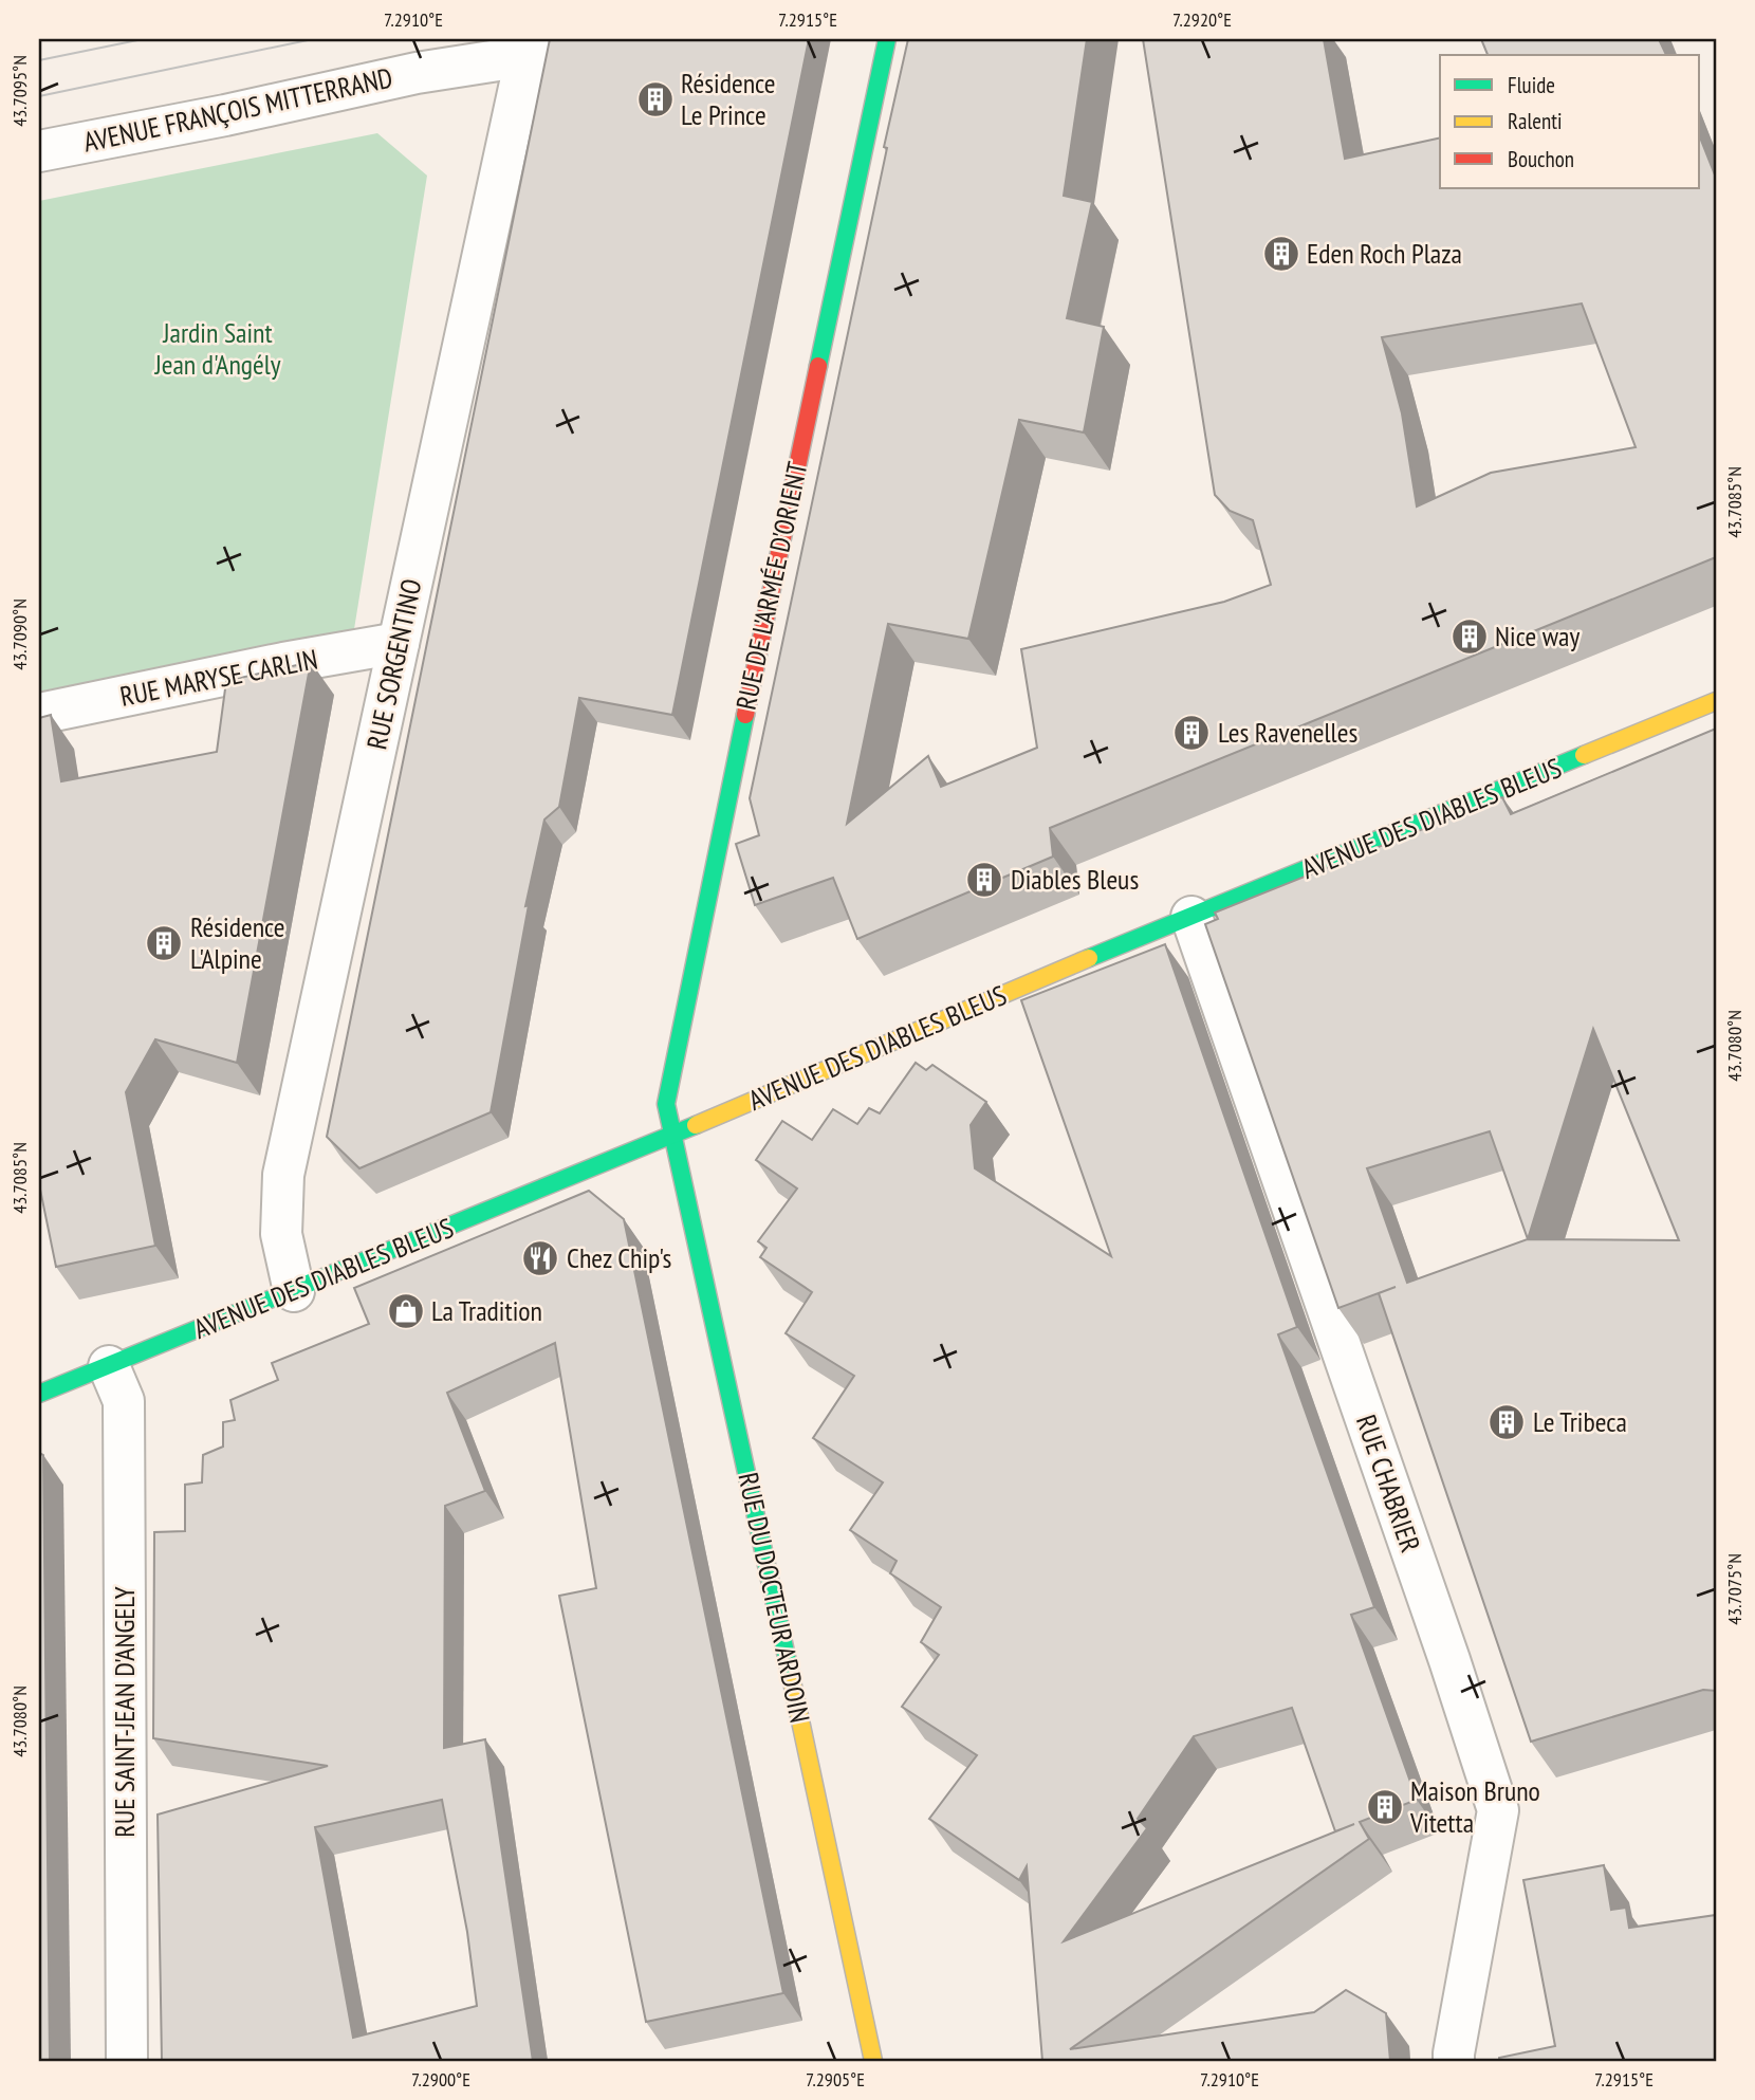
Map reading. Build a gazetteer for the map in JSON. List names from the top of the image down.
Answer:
{
  "streets": {
    "street": [
      "AVENUE FRANÇOIS MITTERRAND",
      "RUE DE L'ARMÉE D'ORIENT",
      "RUE SORGENTINO",
      "RUE MARYSE CARLIN",
      "AVENUE DES DIABLES BLEUS",
      "RUE CHABRIER",
      "RUE DU DOCTEUR ARDOIN",
      "RUE SAINT-JEAN D'ANGELY"
    ]
  },
  "crossings": [
    ["AVENUE FRANÇOIS MITTERRAND", "RUE SORGENTINO"],
    ["RUE DE L'ARMÉE D'ORIENT", "AVENUE DES DIABLES BLEUS"],
    ["RUE DE L'ARMÉE D'ORIENT", "RUE DU DOCTEUR ARDOIN"],
    ["RUE SORGENTINO", "RUE MARYSE CARLIN"],
    ["RUE SORGENTINO", "AVENUE DES DIABLES BLEUS"],
    ["AVENUE DES DIABLES BLEUS", "RUE CHABRIER"],
    ["AVENUE DES DIABLES BLEUS", "RUE DU DOCTEUR ARDOIN"],
    ["AVENUE DES DIABLES BLEUS", "RUE SAINT-JEAN D'ANGELY"]
  ],
  "parks": ["Jardin Saint Jean d'Angély"],
  "places": {
    "building": [
      "Résidence Le Prince",
      "Eden Roch Plaza",
      "Nice way",
      "Les Ravenelles",
      "Diables Bleus",
      "Résidence L'Alpine",
      "Le Tribeca",
      "Maison Bruno Vitetta"
    ],
    "restaurant": ["Chez Chip's"],
    "shop": ["La Tradition"]
  },
  "legend": ["Fluide", "Ralenti", "Bouchon"],
  "coordinates": [
    "7.2910°E",
    "7.2915°E",
    "7.2920°E",
    "43.7095°N",
    "43.7085°N",
    "43.7090°N",
    "43.7080°N",
    "43.7075°N",
    "7.2900°E",
    "7.2905°E"
  ]
}
